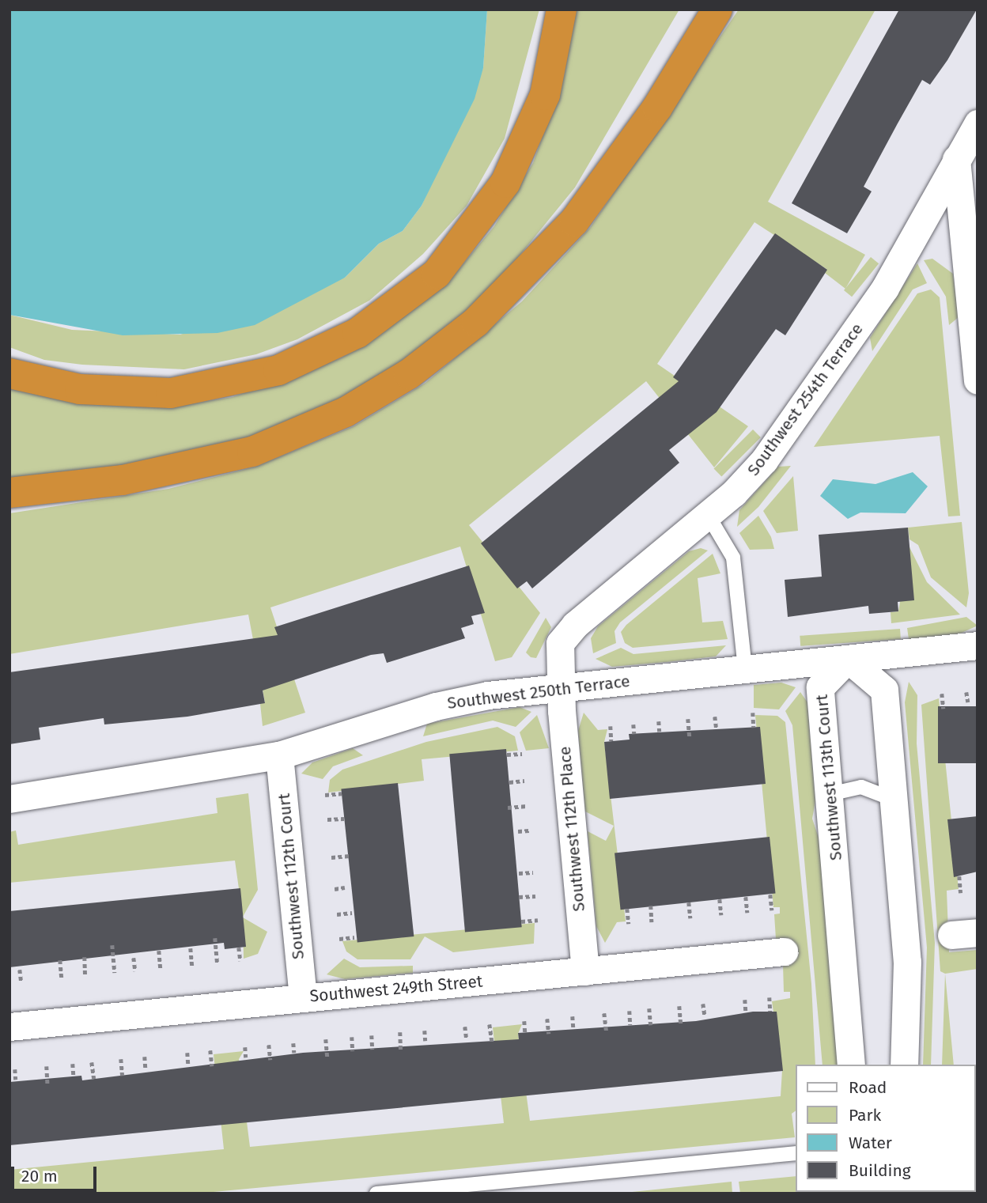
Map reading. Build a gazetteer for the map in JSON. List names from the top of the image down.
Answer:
{
  "streets": {
    "street": [
      "Southwest 254th Terrace",
      "Southwest 250th Terrace",
      "Southwest 113th Court",
      "Southwest 112th Place",
      "Southwest 112th Court",
      "Southwest 249th Street"
    ]
  },
  "crossings": [
    ["Southwest 254th Terrace", "Southwest 250th Terrace"],
    ["Southwest 254th Terrace", "Southwest 112th Place"],
    ["Southwest 250th Terrace", "Southwest 113th Court"],
    ["Southwest 250th Terrace", "Southwest 112th Place"],
    ["Southwest 250th Terrace", "Southwest 112th Court"],
    ["Southwest 112th Place", "Southwest 249th Street"],
    ["Southwest 112th Court", "Southwest 249th Street"]
  ],
  "legend": [
    "Road",
    "Park",
    "Water",
    "Building"
  ],
  "scale_bar": "20 m"
}
